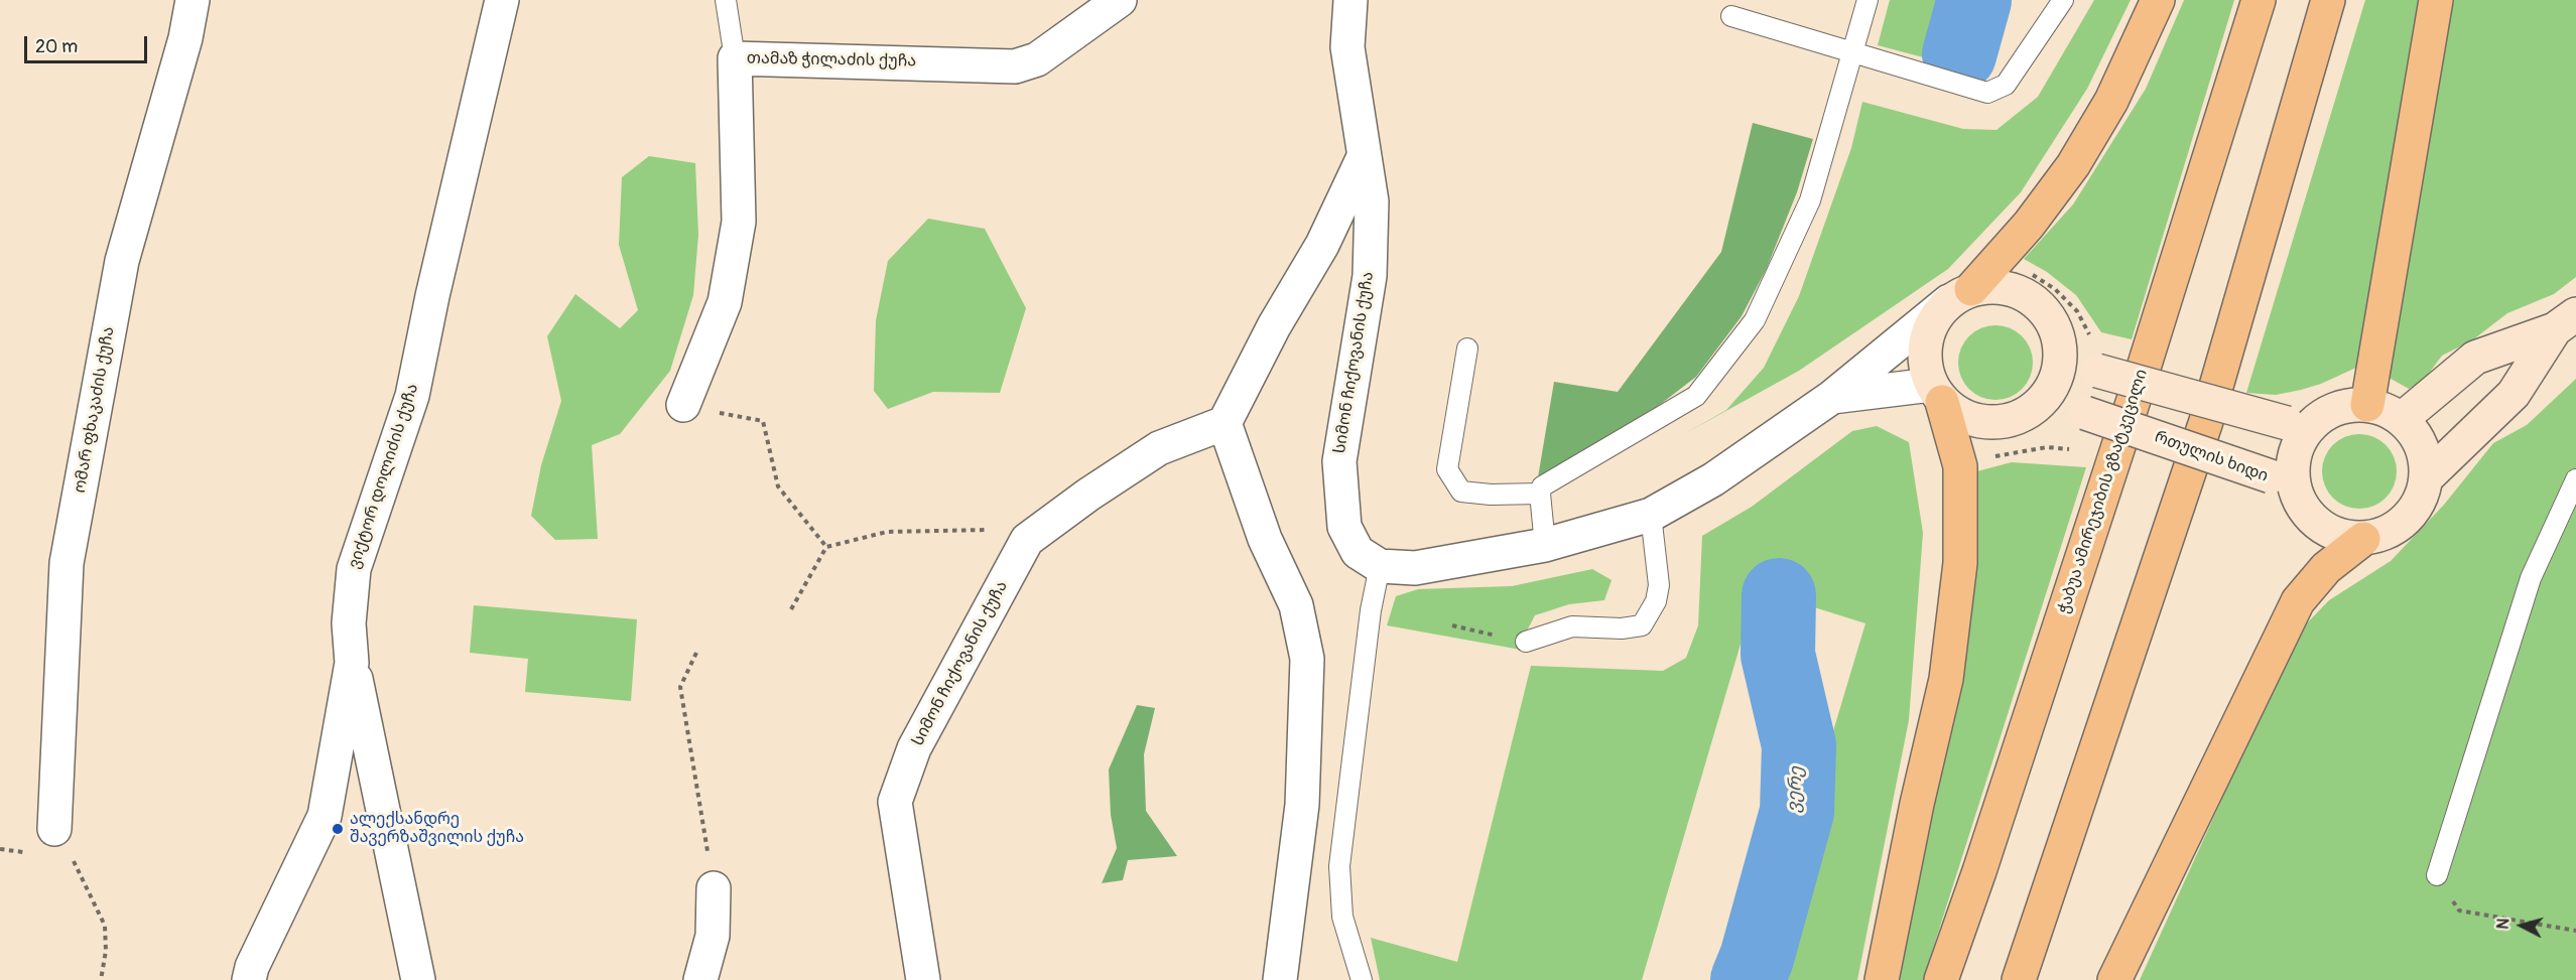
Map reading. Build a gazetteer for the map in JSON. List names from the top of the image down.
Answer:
{
  "streets": {
    "main road": ["რთულის ხიდი", "ჭაბუა ამირეჯიბის გზატკეცილი"],
    "street": [
      "თამაზ ჭილაძის ქუჩა",
      "სიმონ ჩიქოვანის ქუჩა",
      "ომარ ფხაკაძის ქუჩა",
      "ვიქტორ დოლიძის ქუჩა"
    ]
  },
  "water": ["ვერე"],
  "places": ["ალექსანდრე შავერზაშვილის ქუჩა"],
  "scale_bar": "20 m",
  "north": "left"
}
